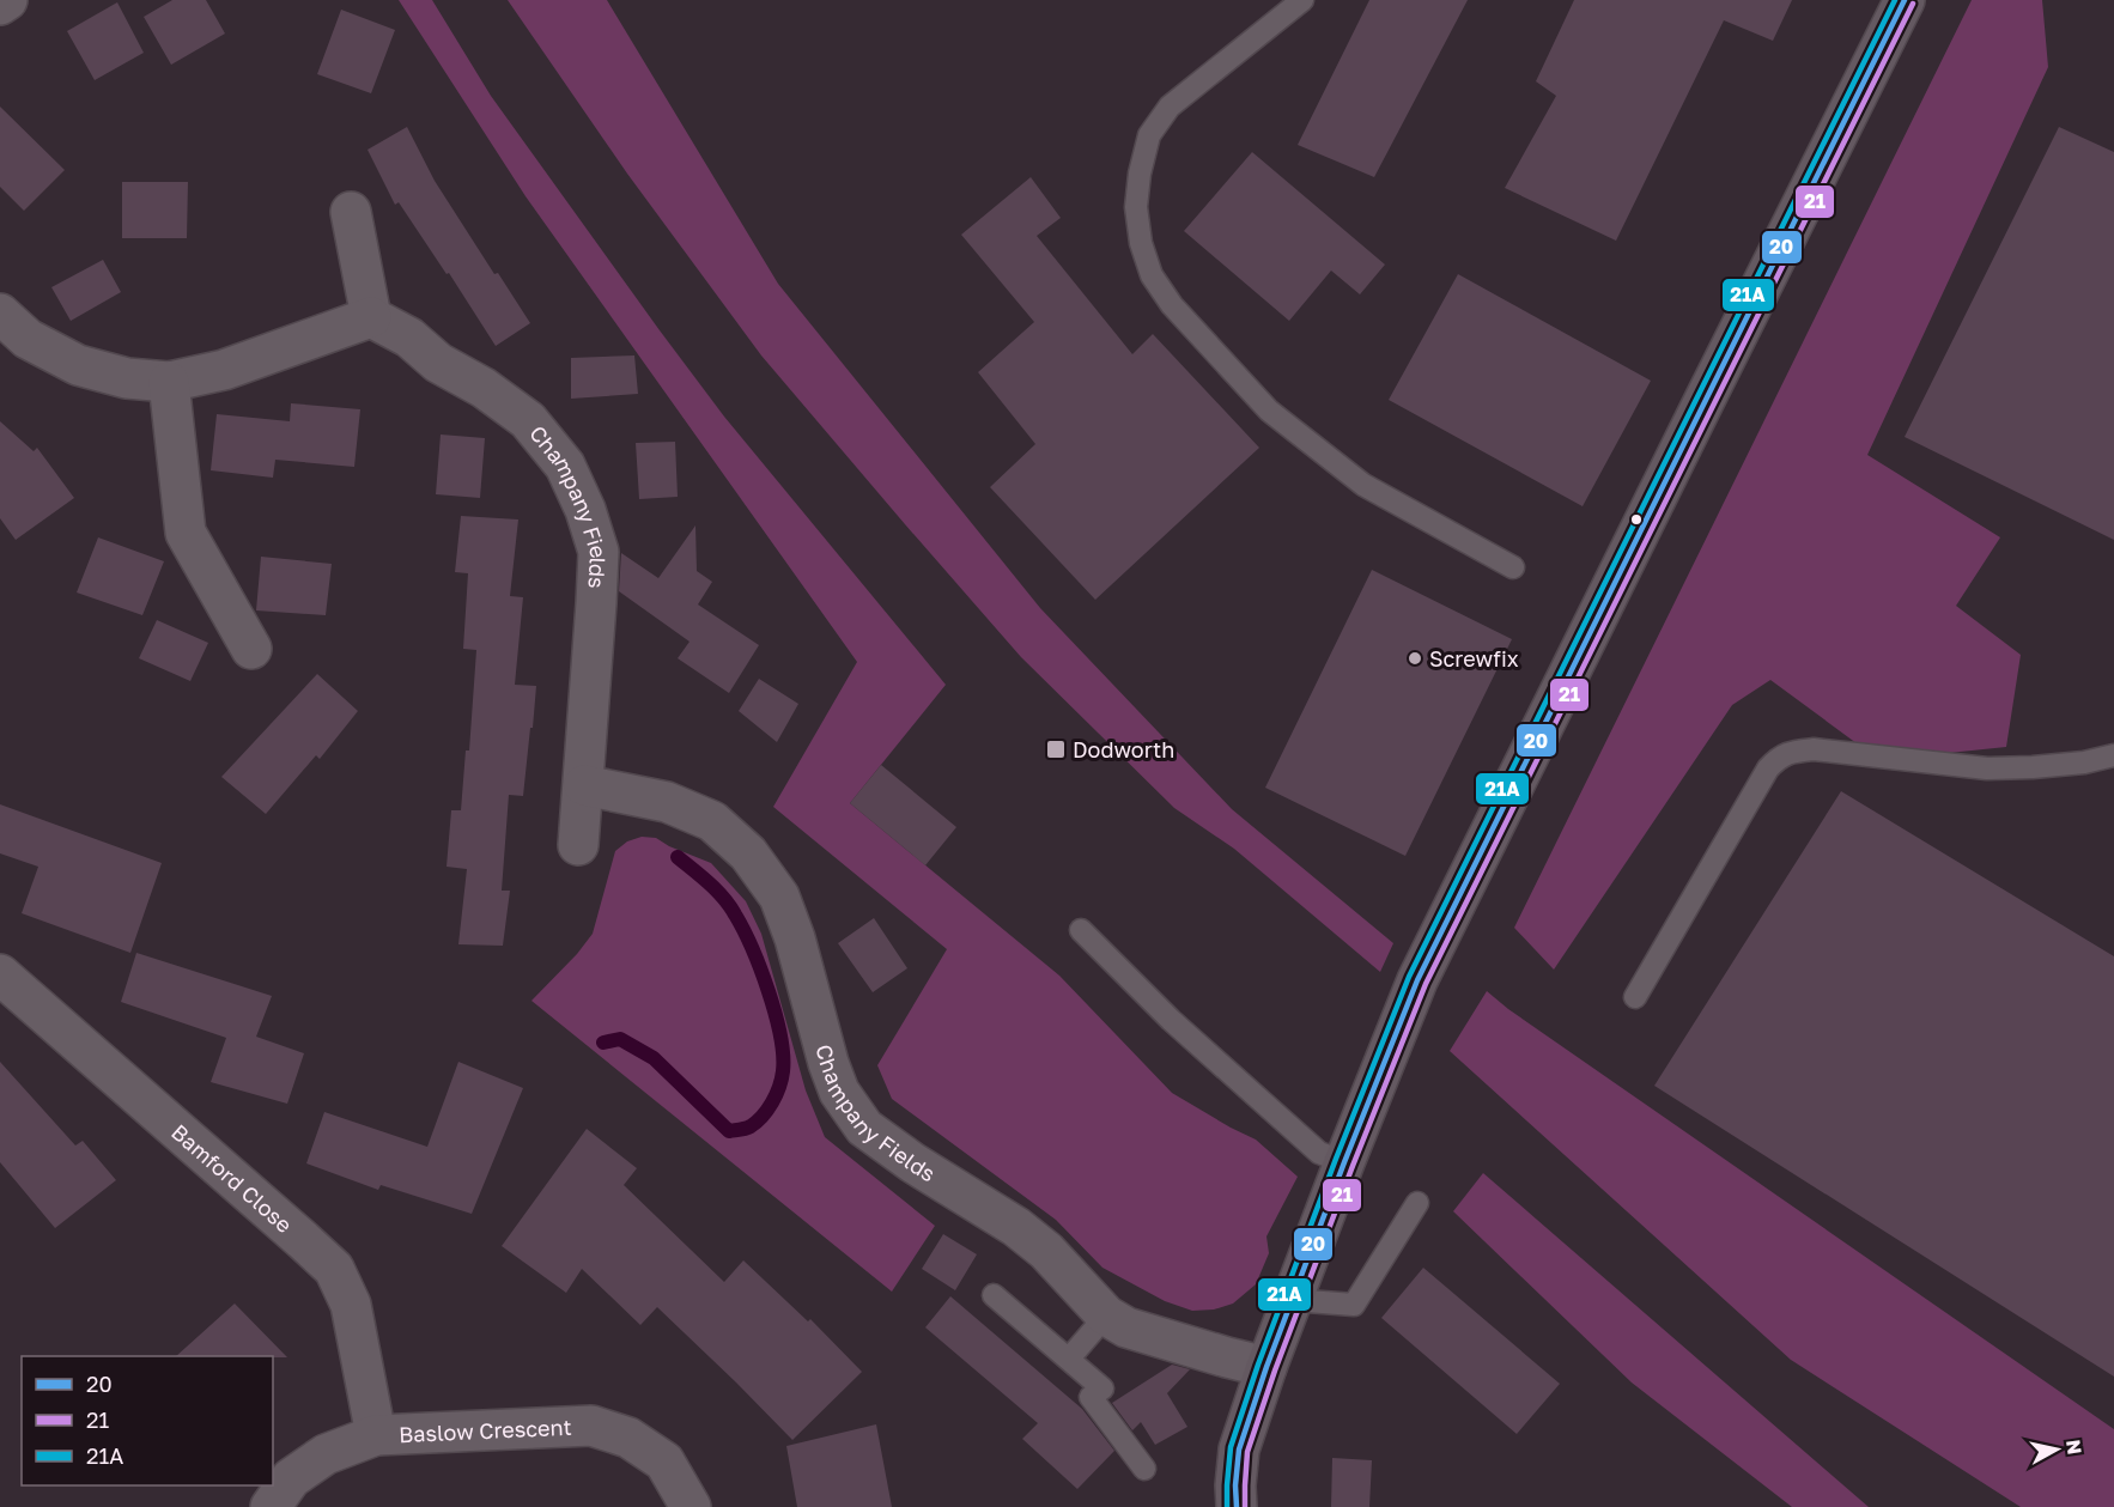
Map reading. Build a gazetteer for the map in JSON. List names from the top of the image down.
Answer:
{
  "streets": {
    "street": ["Champany Fields", "Bamford Close", "Baslow Crescent"]
  },
  "crossings": [
    ["Bamford Close", "Baslow Crescent"]
  ],
  "places": {
    "other": ["Screwfix"],
    "transit": ["Dodworth"]
  },
  "lines": ["transit line 20", "transit line 21A", "transit line 21"],
  "legend": ["20", "21", "21A"],
  "north": "right"
}
